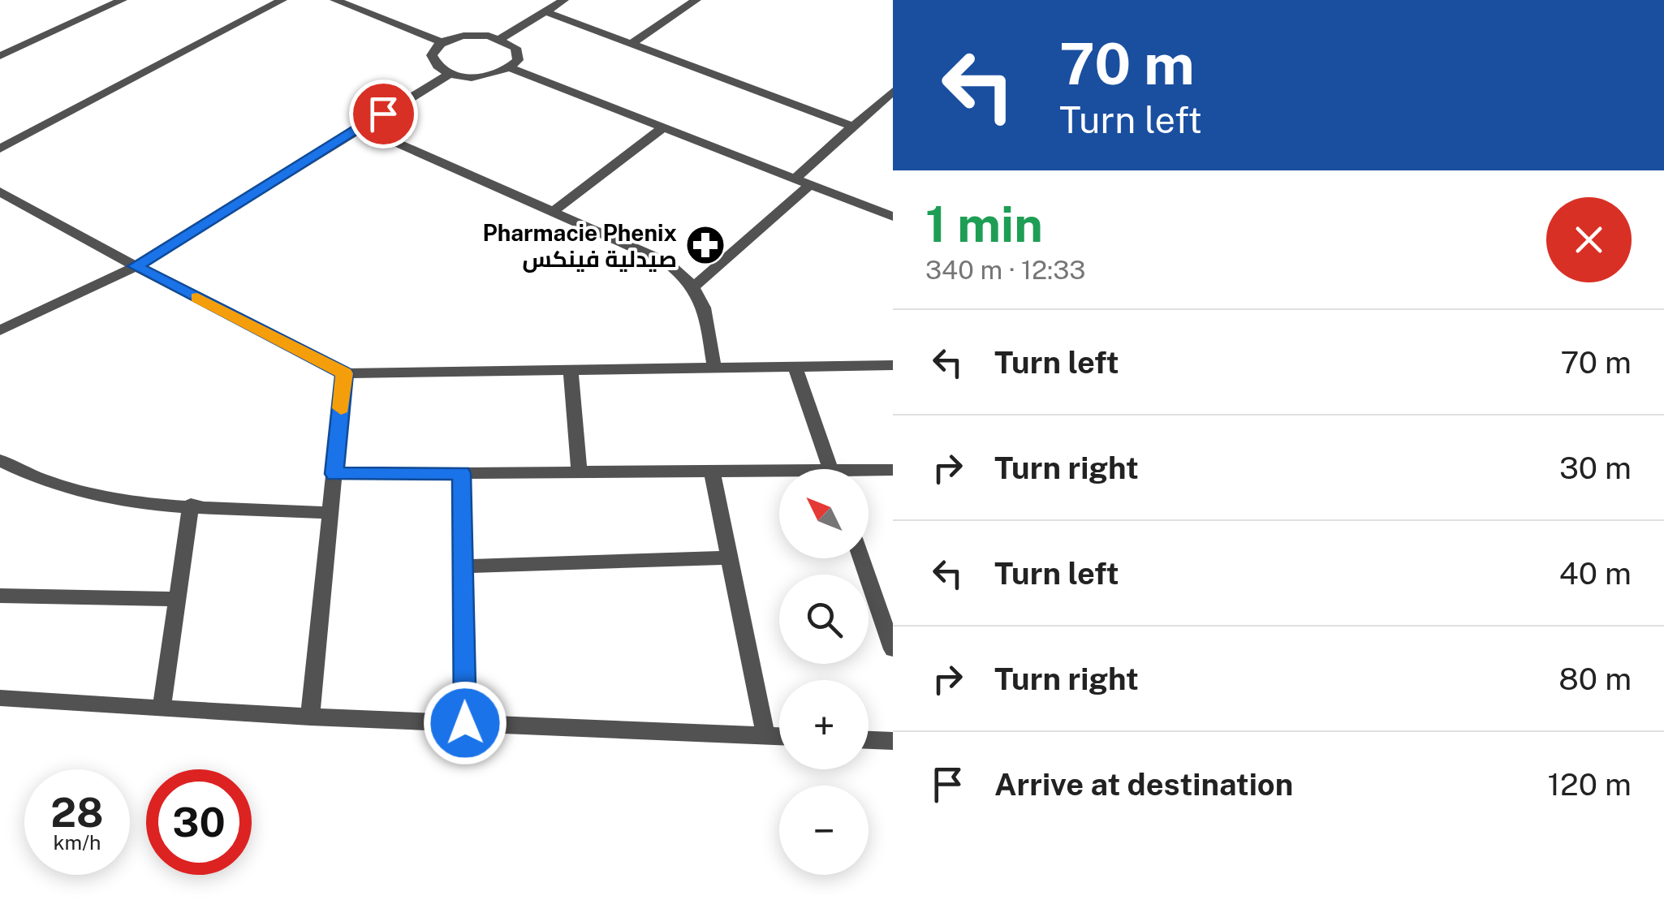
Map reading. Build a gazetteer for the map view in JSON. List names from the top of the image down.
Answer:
{
  "places": {
    "pharmacy": ["Pharmacie Phenix صيدلية فينكس"]
  },
  "north": "top left",
  "page": {
    "turn": ["70 m", "Turn left"],
    "heading": ["1 min", "340 m · 12:33"],
    "list": [
      {
        "name": "Turn left",
        "value": "70 m"
      },
      {
        "name": "Turn right",
        "value": "30 m"
      },
      {
        "name": "Turn left",
        "value": "40 m"
      },
      {
        "name": "Turn right",
        "value": "80 m"
      },
      {
        "name": "Arrive at destination",
        "value": "120 m"
      }
    ],
    "map_buttons": ["+", "−"],
    "speed": "28 km/h",
    "limit": "30"
  }
}
